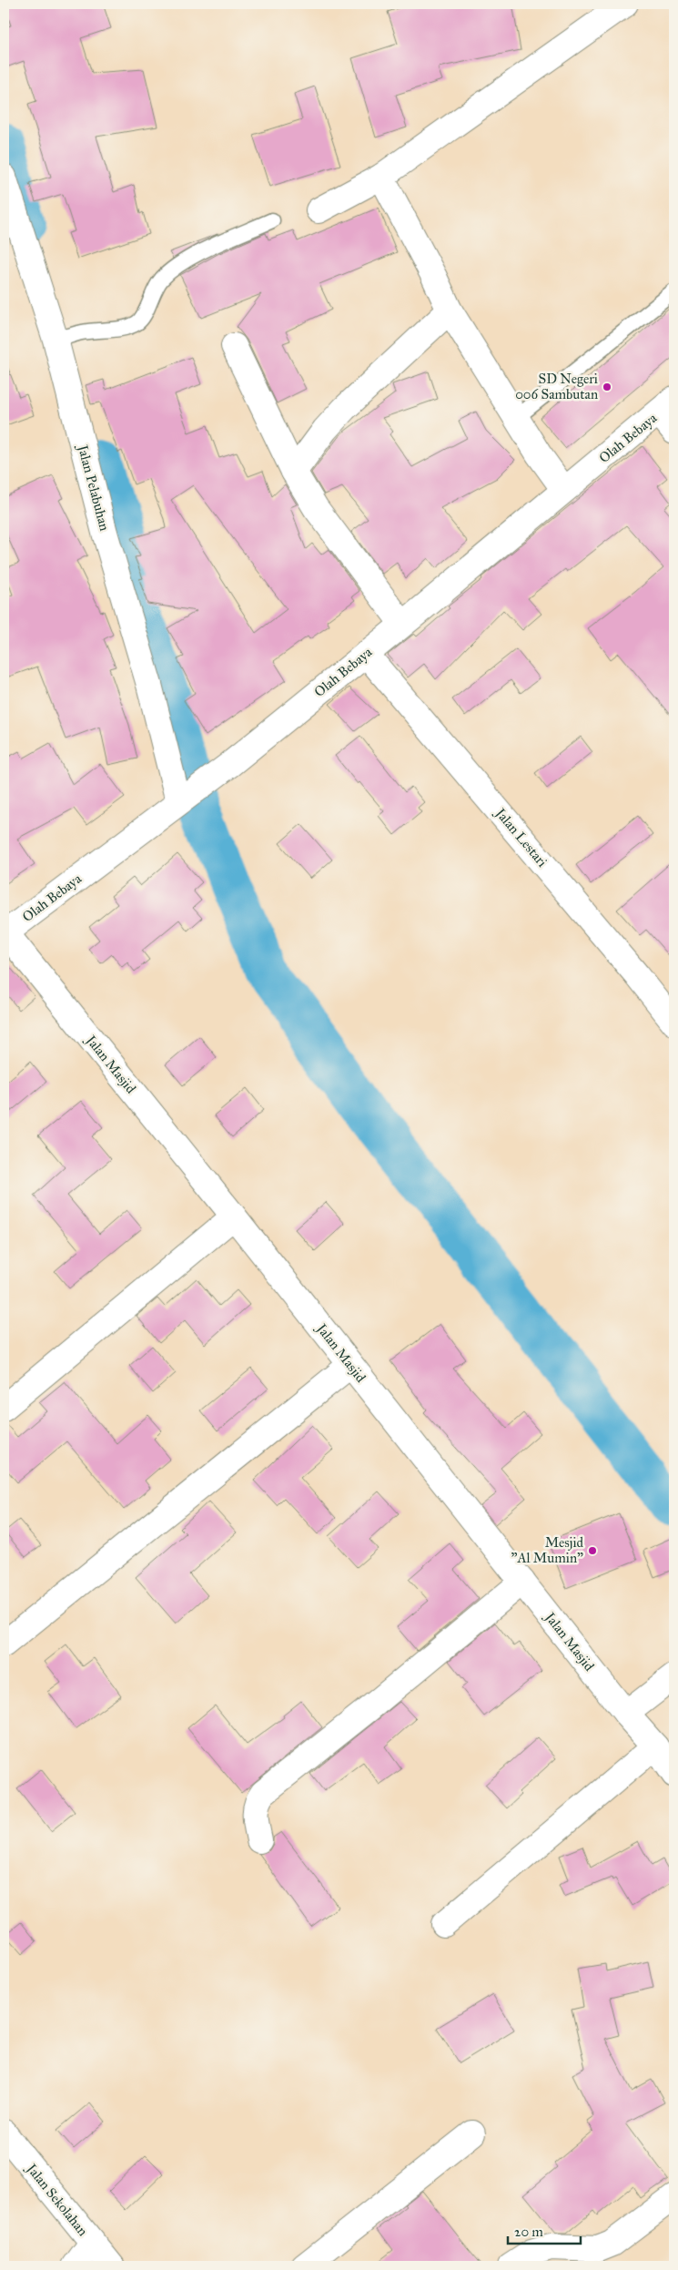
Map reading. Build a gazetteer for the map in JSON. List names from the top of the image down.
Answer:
{
  "streets": {
    "street": [
      "Olah Bebaya",
      "Jalan Pelabuhan",
      "Jalan Lestari",
      "Jalan Masjid",
      "Jalan Sekolahan"
    ]
  },
  "crossings": [
    ["Olah Bebaya", "Jalan Pelabuhan"],
    ["Olah Bebaya", "Jalan Lestari"],
    ["Olah Bebaya", "Jalan Masjid"]
  ],
  "places": ["SD Negeri 006 Sambutan", "Mesjid \"Al Mumin\""],
  "scale_bar": "20 m"
}
